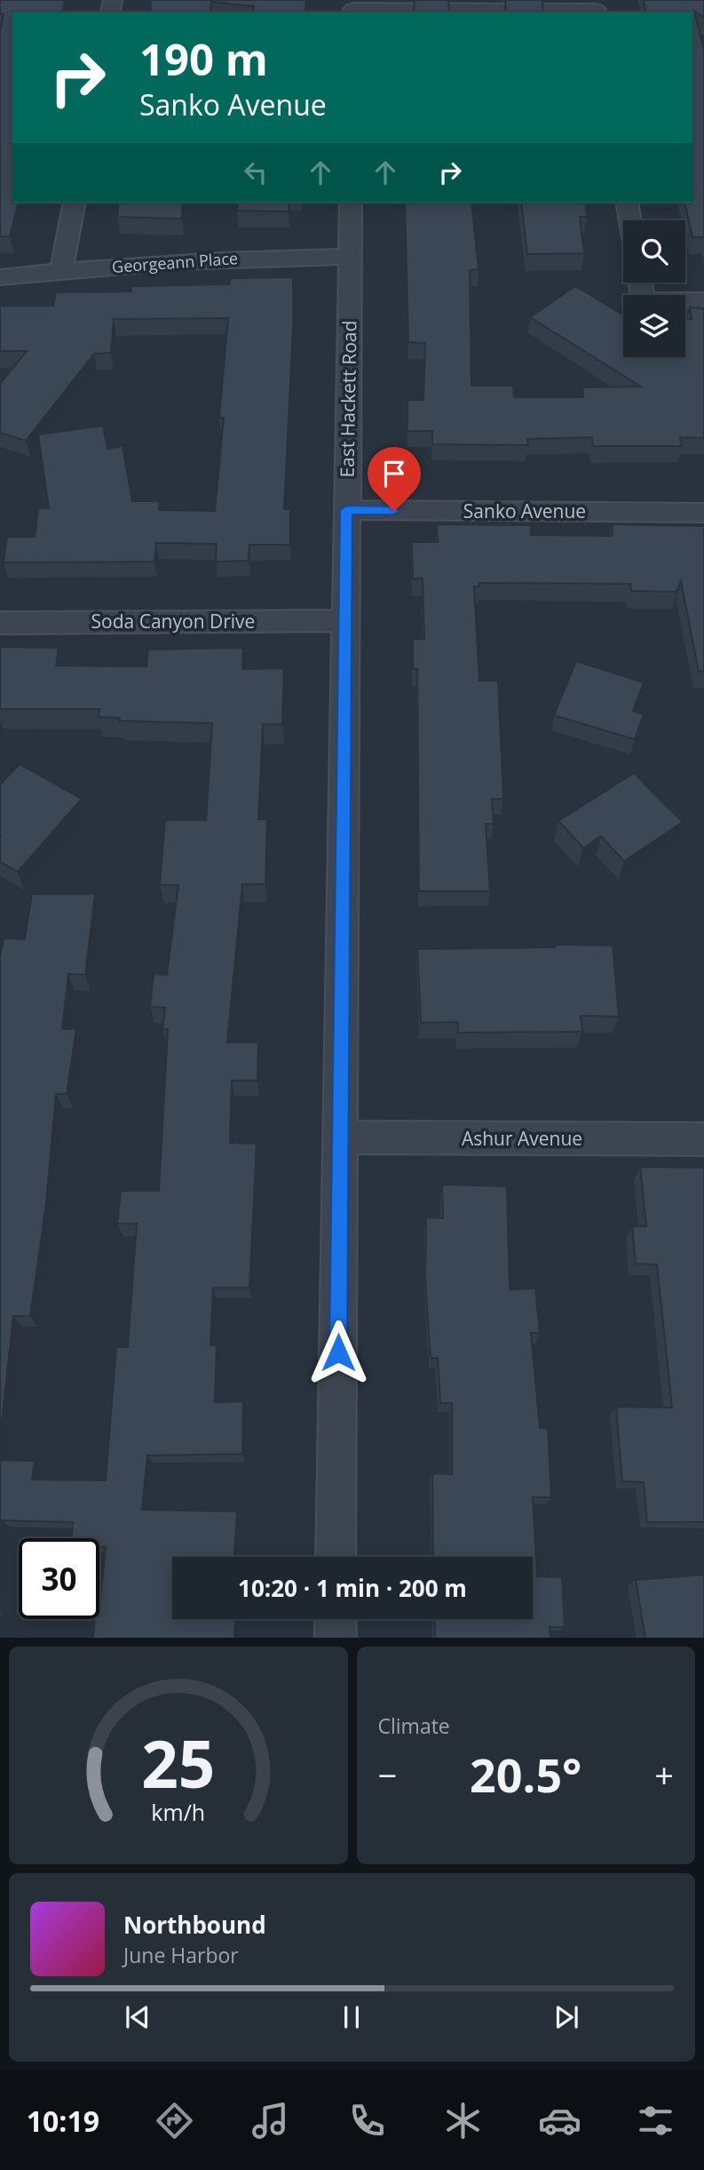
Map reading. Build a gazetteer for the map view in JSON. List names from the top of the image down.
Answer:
{
  "streets": {
    "street": [
      "Georgeann Place",
      "East Hackett Road",
      "Sanko Avenue",
      "Soda Canyon Drive",
      "Ashur Avenue"
    ]
  },
  "crossings": [
    ["Georgeann Place", "East Hackett Road"],
    ["East Hackett Road", "Sanko Avenue"],
    ["East Hackett Road", "Soda Canyon Drive"],
    ["East Hackett Road", "Ashur Avenue"]
  ],
  "page": {
    "turn": ["190 m", "Sanko Avenue"],
    "limit": "30",
    "trip": "10:20 · 1 min · 200 m",
    "tile": "Climate",
    "heat": ["−", "20.5°", "+"],
    "song": ["Northbound", "June Harbor"],
    "tabs": "10:19",
    "gauge": ["25", "km/h"]
  }
}
